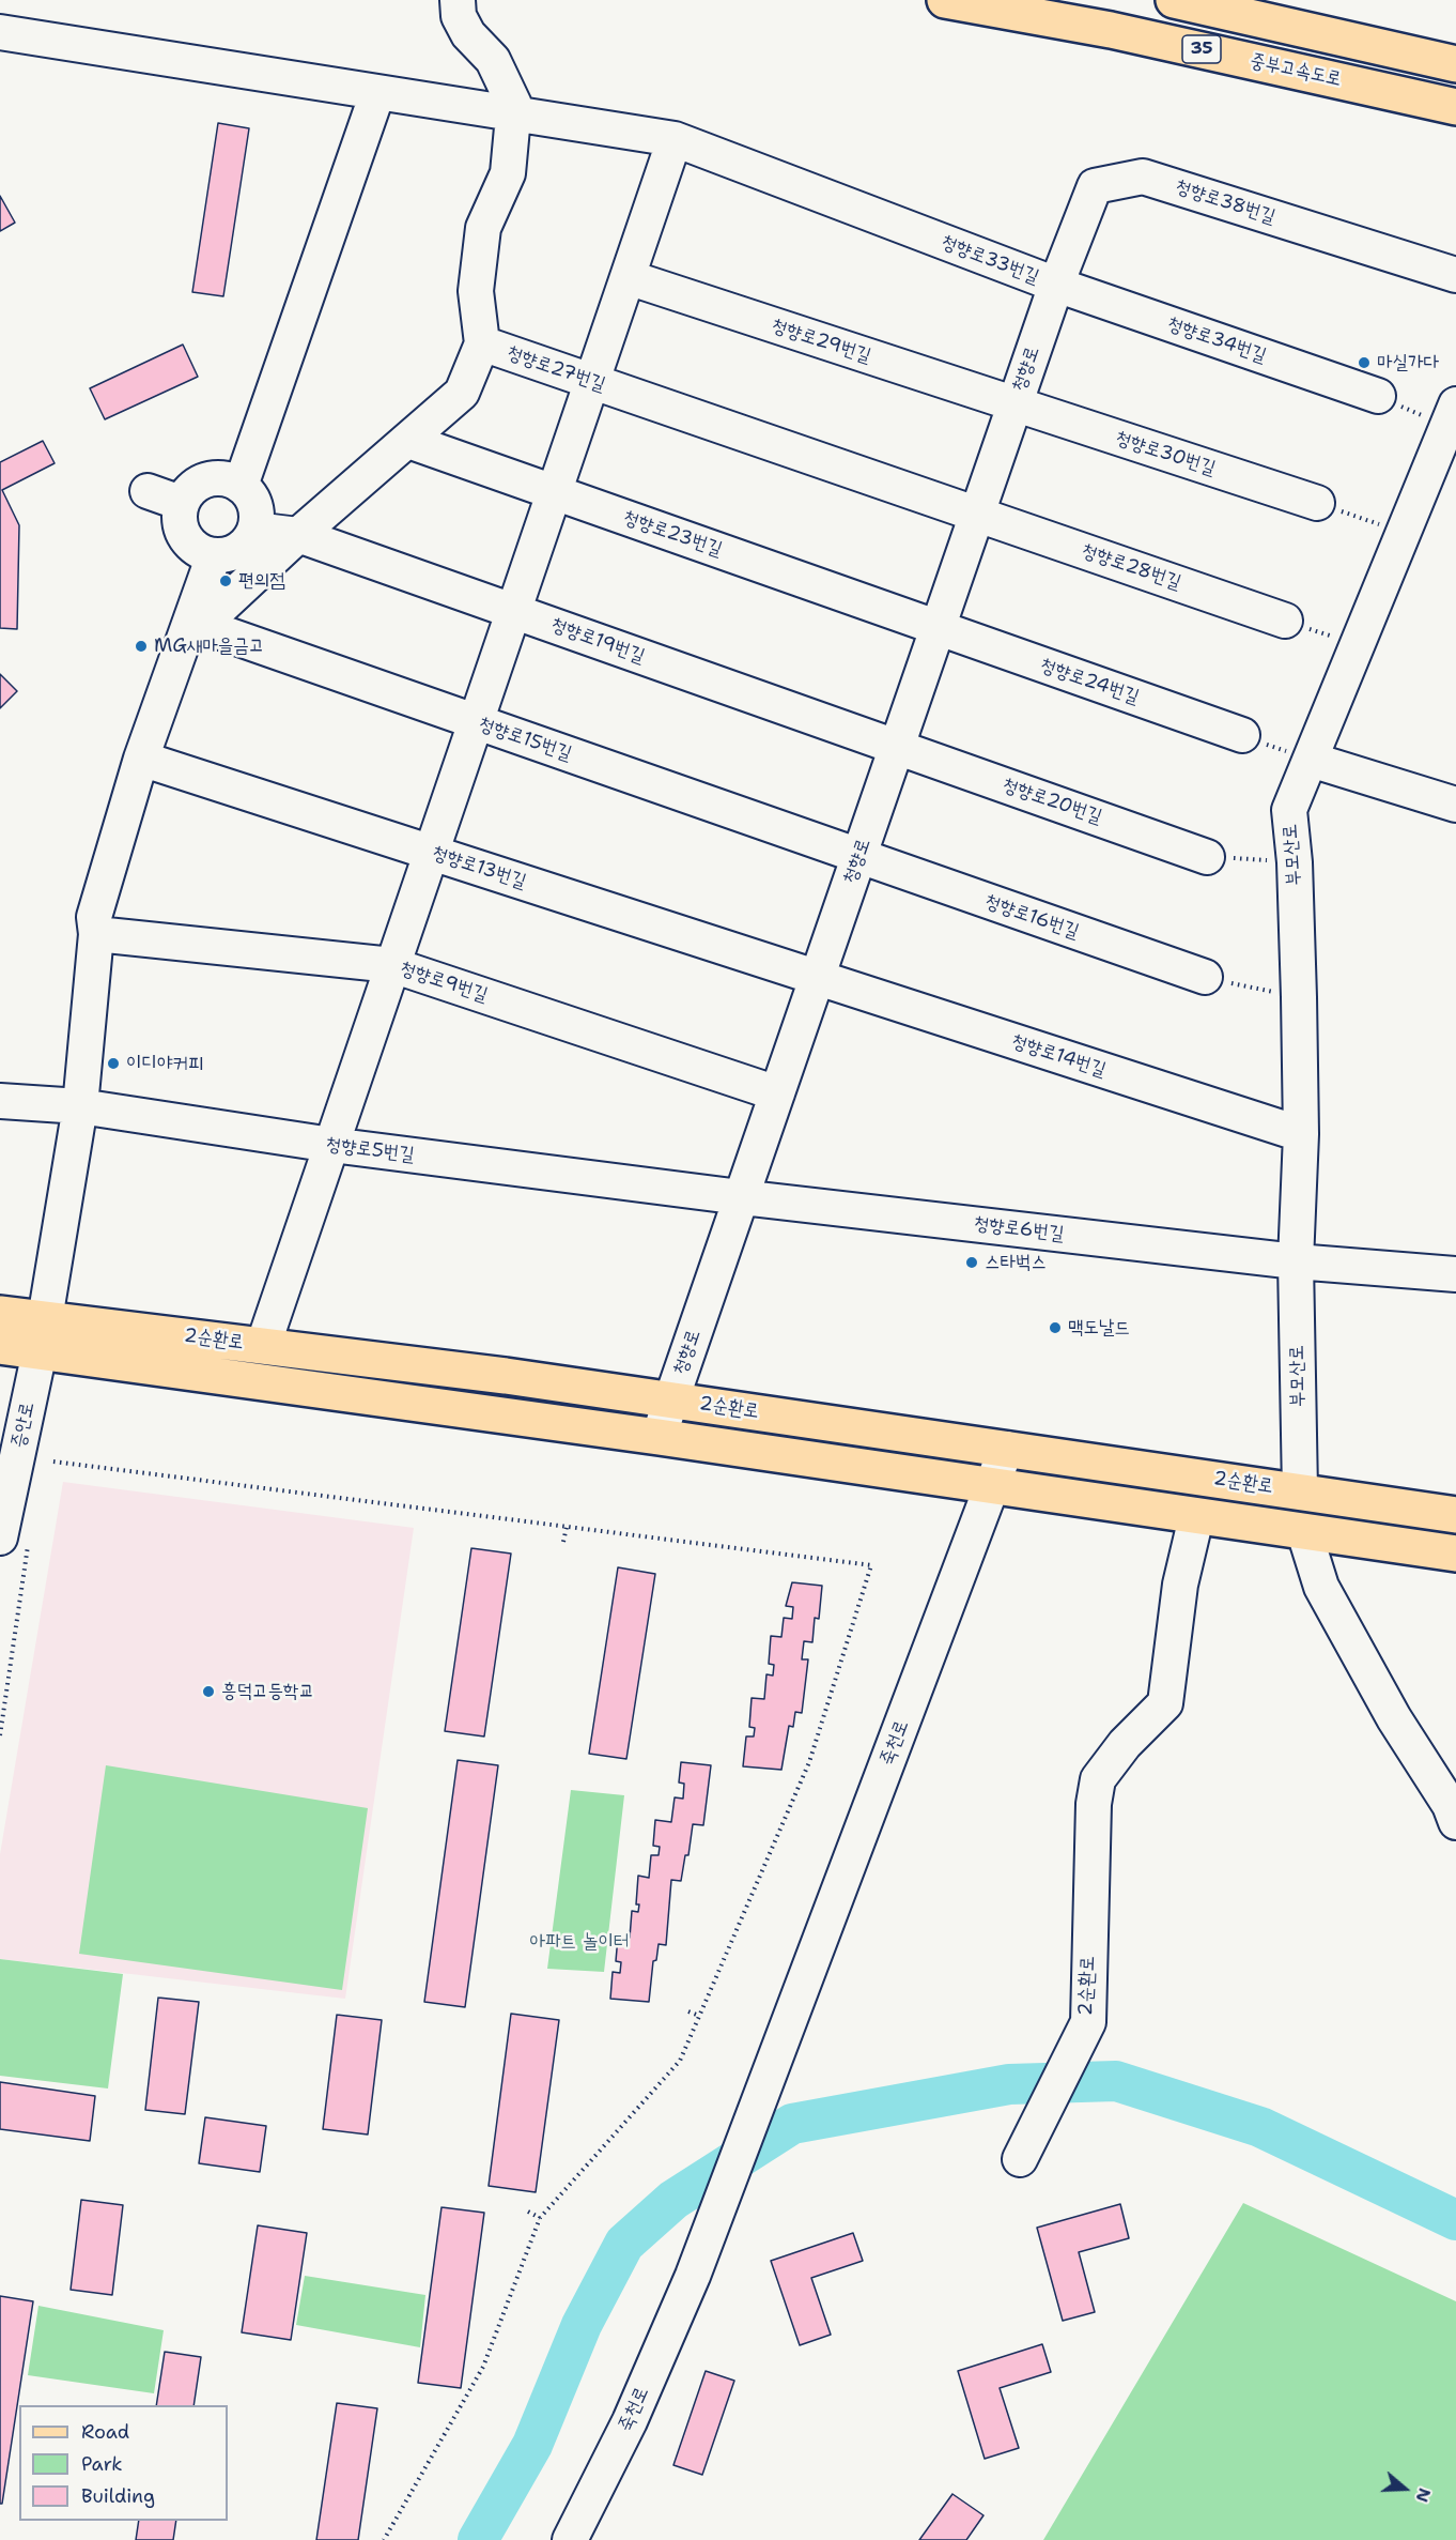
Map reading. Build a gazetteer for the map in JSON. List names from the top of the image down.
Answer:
{
  "streets": {
    "main road": ["35", "중부고속도로", "2순환로"],
    "street": [
      "청향로38번길",
      "청향로33번길",
      "청향로34번길",
      "청향로29번길",
      "청향로27번길",
      "청향로",
      "청향로30번길",
      "청향로23번길",
      "청향로28번길",
      "청향로19번길",
      "청향로24번길",
      "청향로15번길",
      "청향로20번길",
      "부모산로",
      "청향로13번길",
      "청향로16번길",
      "청향로9번길",
      "청향로14번길",
      "청향로5번길",
      "청향로6번길",
      "증안로",
      "죽천로"
    ]
  },
  "crossings": [
    ["청향로38번길", "청향로33번길"],
    ["청향로38번길", "청향로34번길"],
    ["청향로38번길", "청향로"],
    ["청향로33번길", "청향로34번길"],
    ["청향로33번길", "청향로27번길"],
    ["청향로33번길", "청향로"],
    ["청향로34번길", "청향로"],
    ["청향로29번길", "청향로"],
    ["청향로29번길", "청향로30번길"],
    ["청향로27번길", "청향로"],
    ["청향로27번길", "청향로28번길"],
    ["청향로", "청향로30번길"],
    ["청향로", "청향로23번길"],
    ["청향로", "청향로28번길"],
    ["청향로", "청향로19번길"],
    ["청향로", "청향로24번길"],
    ["청향로", "청향로15번길"],
    ["청향로", "청향로20번길"],
    ["청향로", "청향로13번길"],
    ["청향로", "청향로16번길"],
    ["청향로", "청향로9번길"],
    ["청향로", "청향로14번길"],
    ["청향로", "청향로5번길"],
    ["청향로", "청향로6번길"],
    ["청향로", "2순환로"],
    ["청향로23번길", "청향로24번길"],
    ["청향로19번길", "청향로20번길"],
    ["청향로19번길", "증안로"],
    ["청향로15번길", "청향로16번길"],
    ["청향로15번길", "증안로"],
    ["부모산로", "청향로14번길"],
    ["부모산로", "청향로6번길"],
    ["부모산로", "2순환로"],
    ["청향로13번길", "청향로14번길"],
    ["청향로13번길", "증안로"],
    ["청향로9번길", "증안로"],
    ["청향로5번길", "청향로6번길"],
    ["청향로5번길", "증안로"],
    ["2순환로", "증안로"],
    ["2순환로", "죽천로"]
  ],
  "parks": ["아파트 놀이터"],
  "places": [
    "마실가다",
    "편의점",
    "MG새마을금고",
    "이디야커피",
    "스타벅스",
    "맥도날드",
    "흥덕고등학교"
  ],
  "legend": ["Road", "Park", "Building"],
  "north": "right"
}
